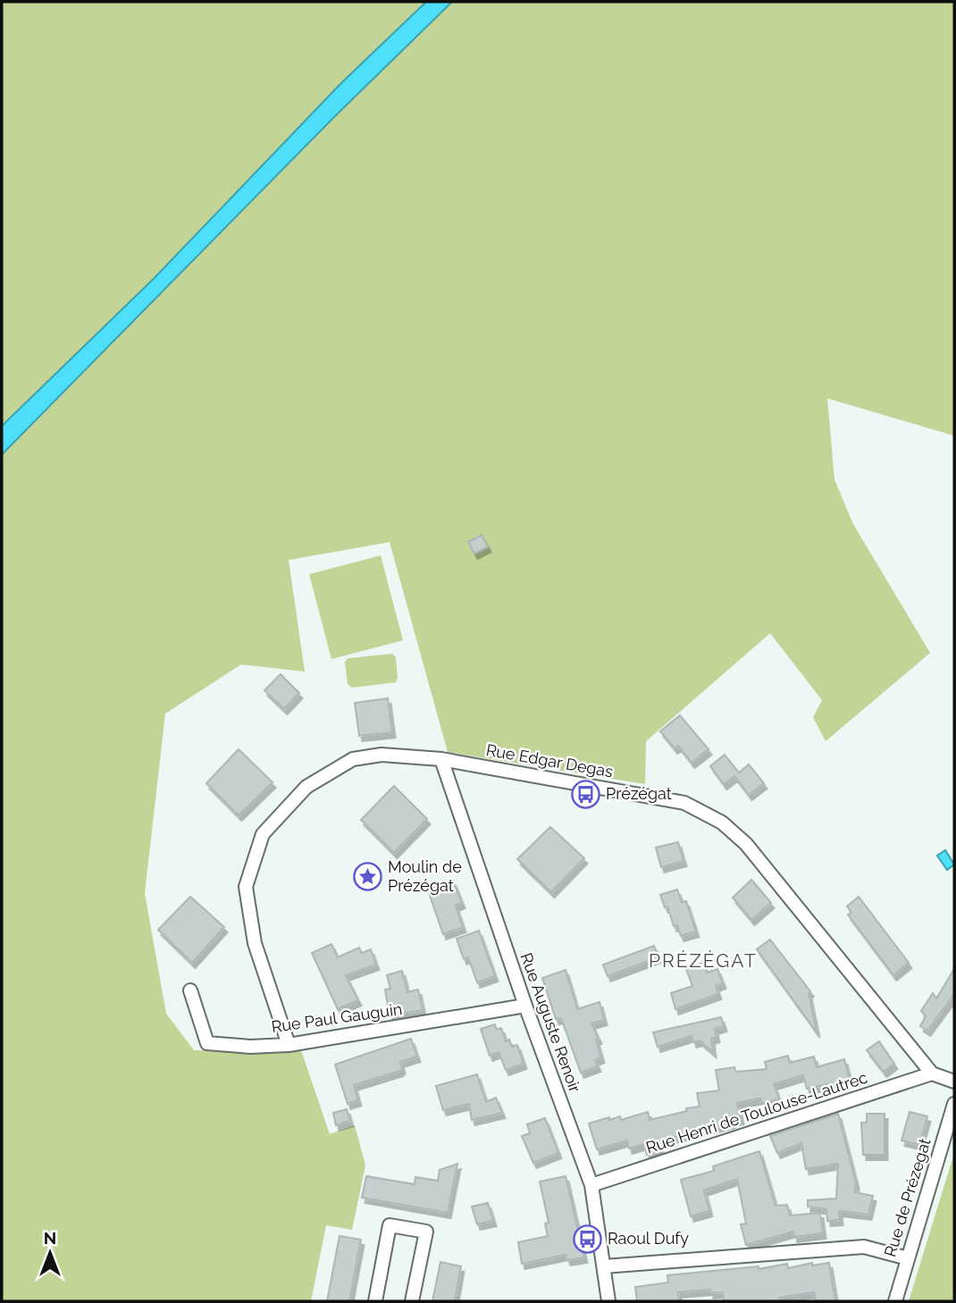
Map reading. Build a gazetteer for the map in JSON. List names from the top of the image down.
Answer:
{
  "streets": {
    "street": [
      "Rue Edgar Degas",
      "Rue Paul Gauguin",
      "Rue Auguste Renoir",
      "Rue Henri de Toulouse-Lautrec",
      "Rue de Prézegat"
    ]
  },
  "crossings": [
    ["Rue Edgar Degas", "Rue Paul Gauguin"],
    ["Rue Edgar Degas", "Rue Auguste Renoir"],
    ["Rue Edgar Degas", "Rue Henri de Toulouse-Lautrec"],
    ["Rue Paul Gauguin", "Rue Auguste Renoir"],
    ["Rue Auguste Renoir", "Rue Henri de Toulouse-Lautrec"]
  ],
  "districts": ["PRÉZÉGAT"],
  "places": {
    "bus stop": ["Prézégat", "Raoul Dufy"],
    "place": ["Moulin de Prézégat"]
  },
  "north": "top"
}
